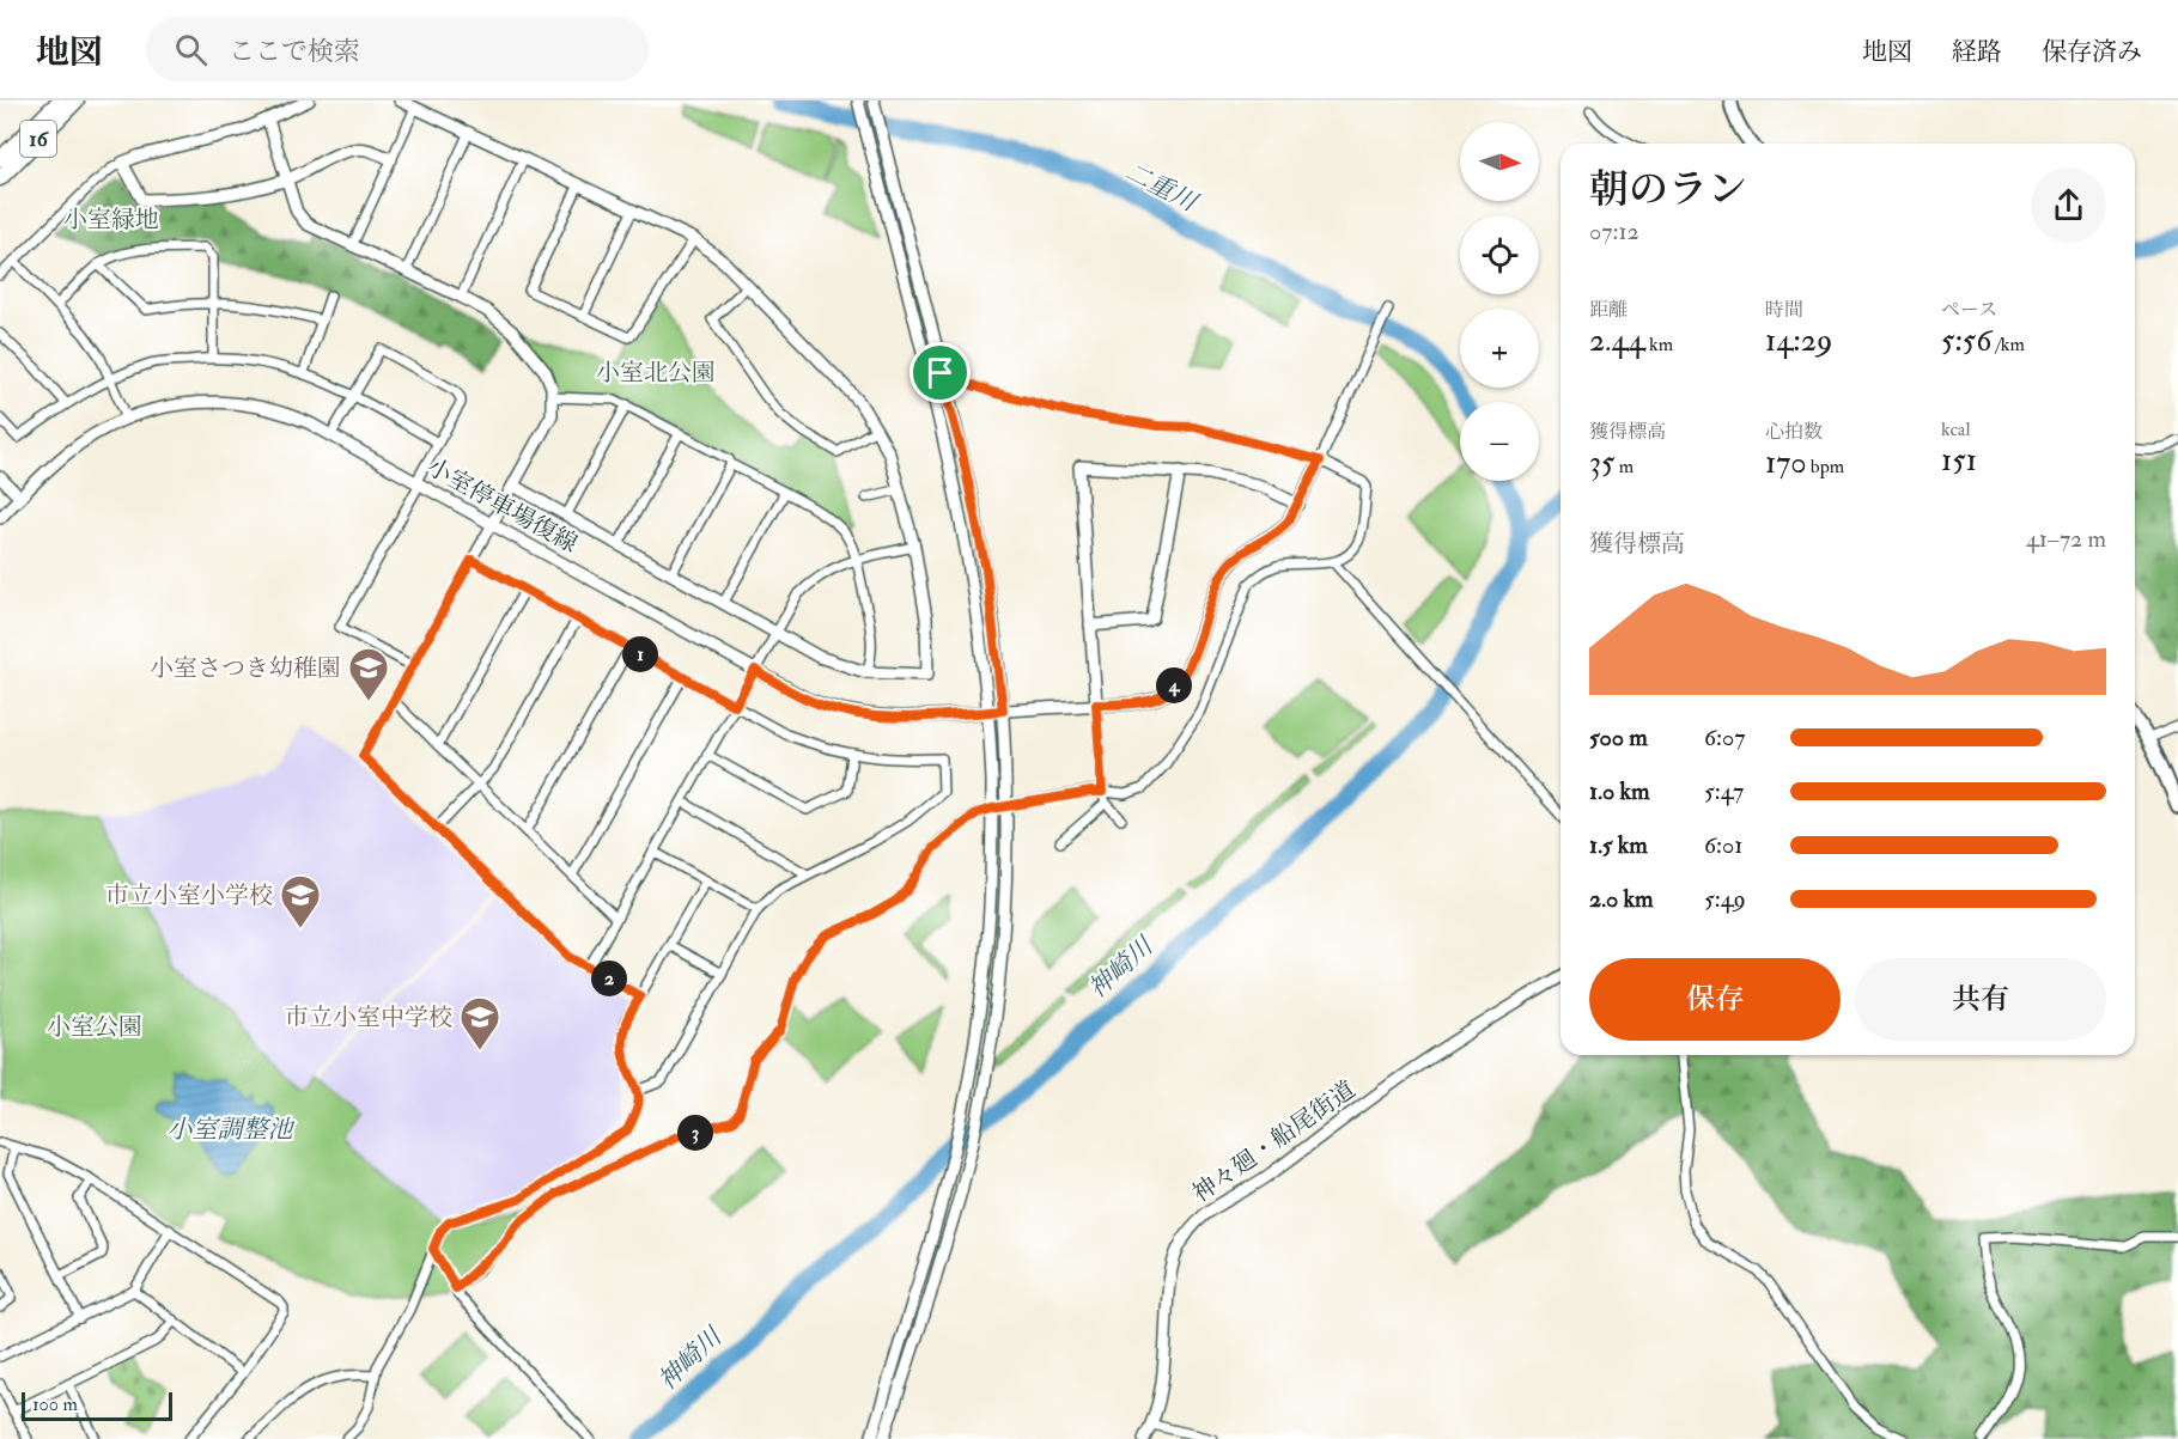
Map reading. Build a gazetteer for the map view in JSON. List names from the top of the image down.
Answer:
{
  "streets": {
    "highway": ["16"],
    "street": ["小室停車場復線", "神々廻・船尾街道"]
  },
  "water": ["二重川", "神崎川", "小室調整池"],
  "parks": ["小室緑地", "小室北公園", "小室公園"],
  "places": {
    "school or university": ["小室さつき幼稚園", "市立小室小学校", "市立小室中学校"]
  },
  "scale_bar": "100 m",
  "north": "right",
  "page": {
    "header": "地図",
    "search": "ここで検索",
    "nav": ["地図", "経路", "保存済み"],
    "map_buttons": ["+", "−"],
    "heading": ["朝のラン", "07:12"],
    "stats": [
      ["距離", "2.44 km"],
      ["時間", "14:29"],
      ["ペース", "5:56 /km"],
      ["獲得標高", "35 m"],
      ["心拍数", "170 bpm"],
      ["kcal", "151"]
    ],
    "chart": ["獲得標高", "41–72 m"],
    "pins": [
      "1",
      "4",
      "2",
      "3"
    ],
    "list": [
      {
        "name": "500 m",
        "note": "6:07"
      },
      {
        "name": "1.0 km",
        "note": "5:47"
      },
      {
        "name": "1.5 km",
        "note": "6:01"
      },
      {
        "name": "2.0 km",
        "note": "5:49"
      }
    ],
    "buttons": ["保存", "共有"],
    "scale": "100 m"
  }
}
